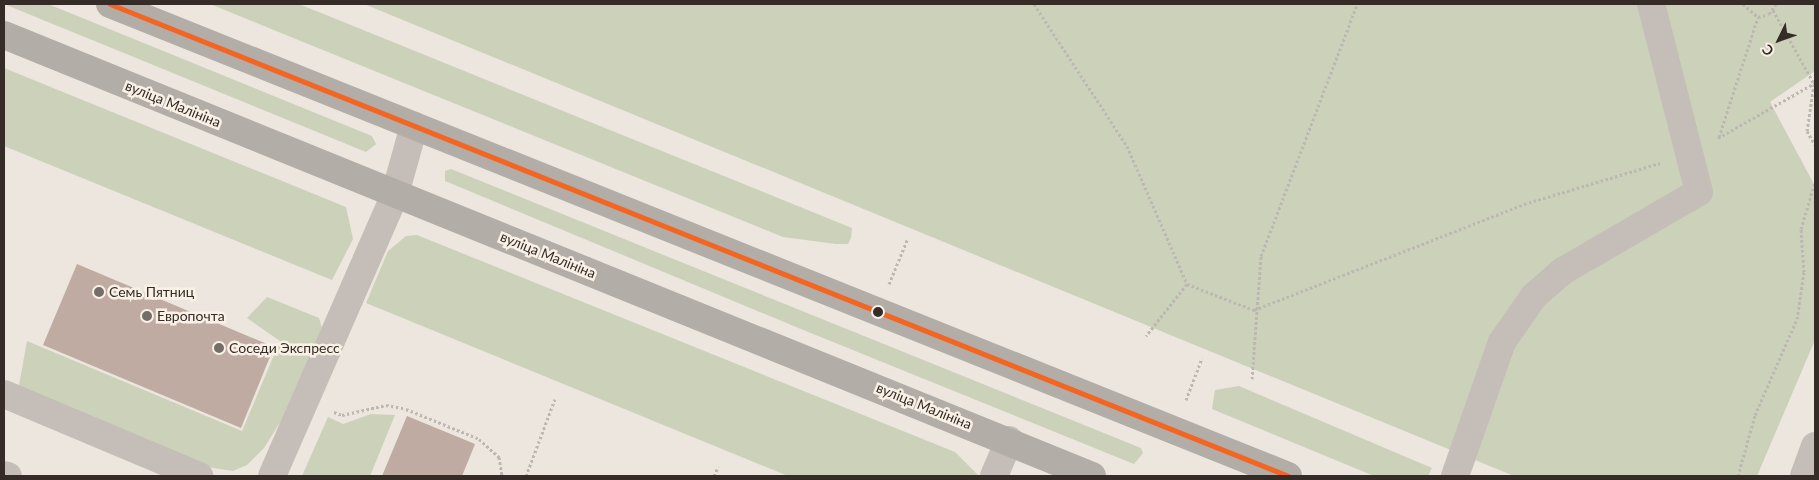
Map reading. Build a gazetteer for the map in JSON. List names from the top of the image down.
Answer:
{
  "streets": {
    "main road": ["вуліца Малініна"]
  },
  "places": ["Семь Пятниц", "Европочта", "Соседи Экспресс"],
  "north": "bottom left"
}
